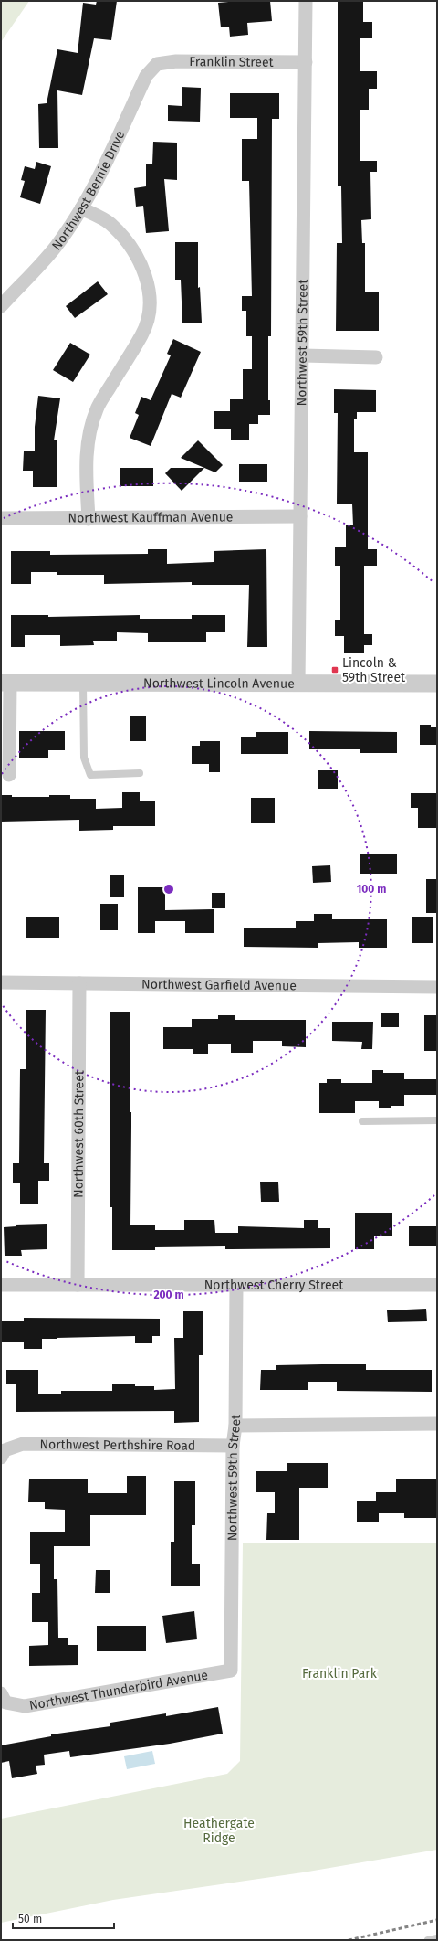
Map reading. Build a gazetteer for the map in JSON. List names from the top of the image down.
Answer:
{
  "streets": {
    "street": [
      "Franklin Street",
      "Northwest Bernie Drive",
      "Northwest 59th Street",
      "Northwest Kauffman Avenue",
      "Northwest Lincoln Avenue",
      "Northwest Garfield Avenue",
      "Northwest 60th Street",
      "Northwest Cherry Street",
      "Northwest Perthshire Road",
      "Northwest Thunderbird Avenue"
    ]
  },
  "crossings": [
    ["Franklin Street", "Northwest Bernie Drive"],
    ["Franklin Street", "Northwest 59th Street"],
    ["Northwest 59th Street", "Northwest Kauffman Avenue"],
    ["Northwest 59th Street", "Northwest Lincoln Avenue"],
    ["Northwest 59th Street", "Northwest Cherry Street"],
    ["Northwest 59th Street", "Northwest Perthshire Road"],
    ["Northwest 59th Street", "Northwest Thunderbird Avenue"],
    ["Northwest Garfield Avenue", "Northwest 60th Street"],
    ["Northwest 60th Street", "Northwest Cherry Street"]
  ],
  "parks": ["Franklin Park", "Heathergate Ridge"],
  "places": {
    "transit": ["Lincoln & 59th Street"]
  },
  "scale_bar": "50 m",
  "rings": ["100 m", "200 m"]
}
